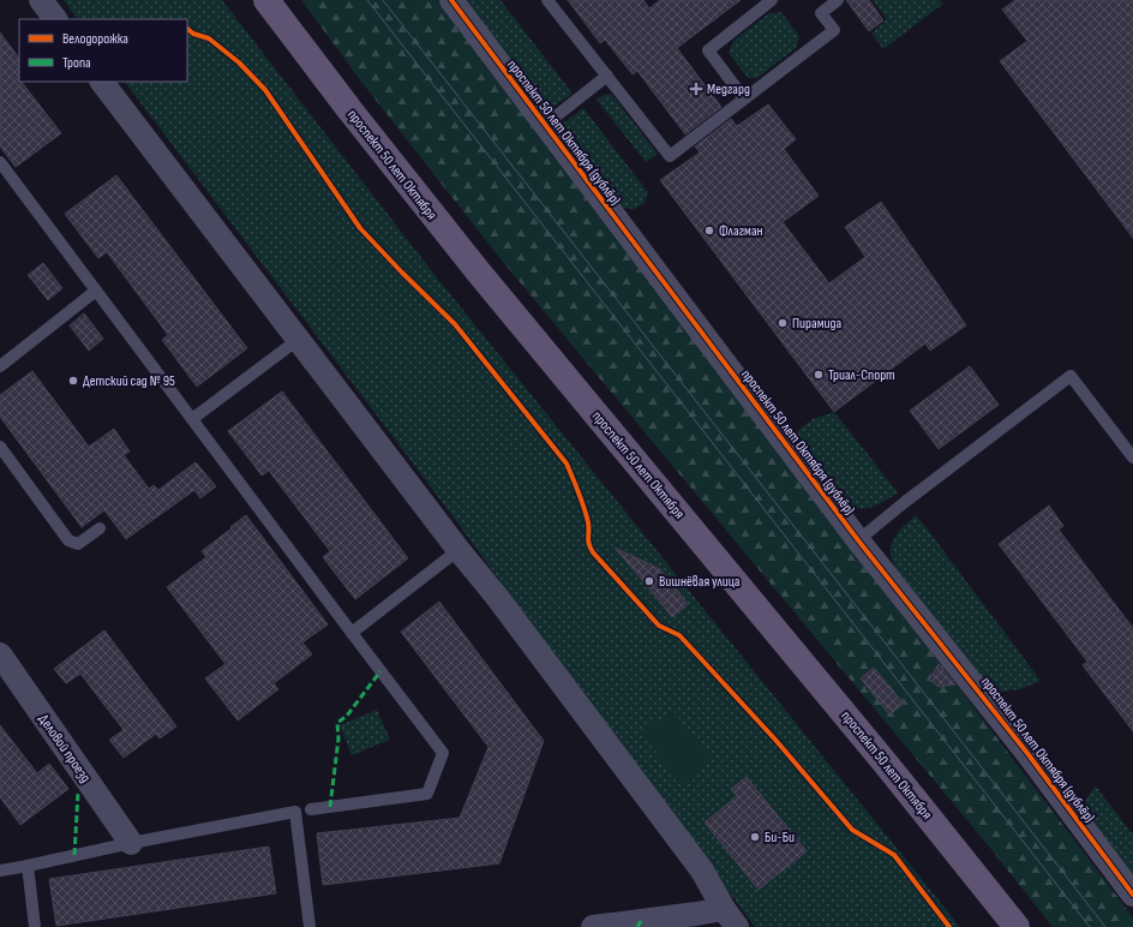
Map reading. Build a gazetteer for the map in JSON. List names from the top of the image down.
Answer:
{
  "streets": {
    "main road": ["проспект 50 лет Октября"],
    "street": ["проспект 50 лет Октября (дублёр)", "Деловой проезд"]
  },
  "places": {
    "health": ["Медгард"],
    "other": [
      "Флагман",
      "Пирамида",
      "Триал-Спорт",
      "Детский сад № 95",
      "Вишнёвая улица",
      "Би-Би"
    ]
  },
  "legend": ["Велодорожка", "Тропа"]
}
